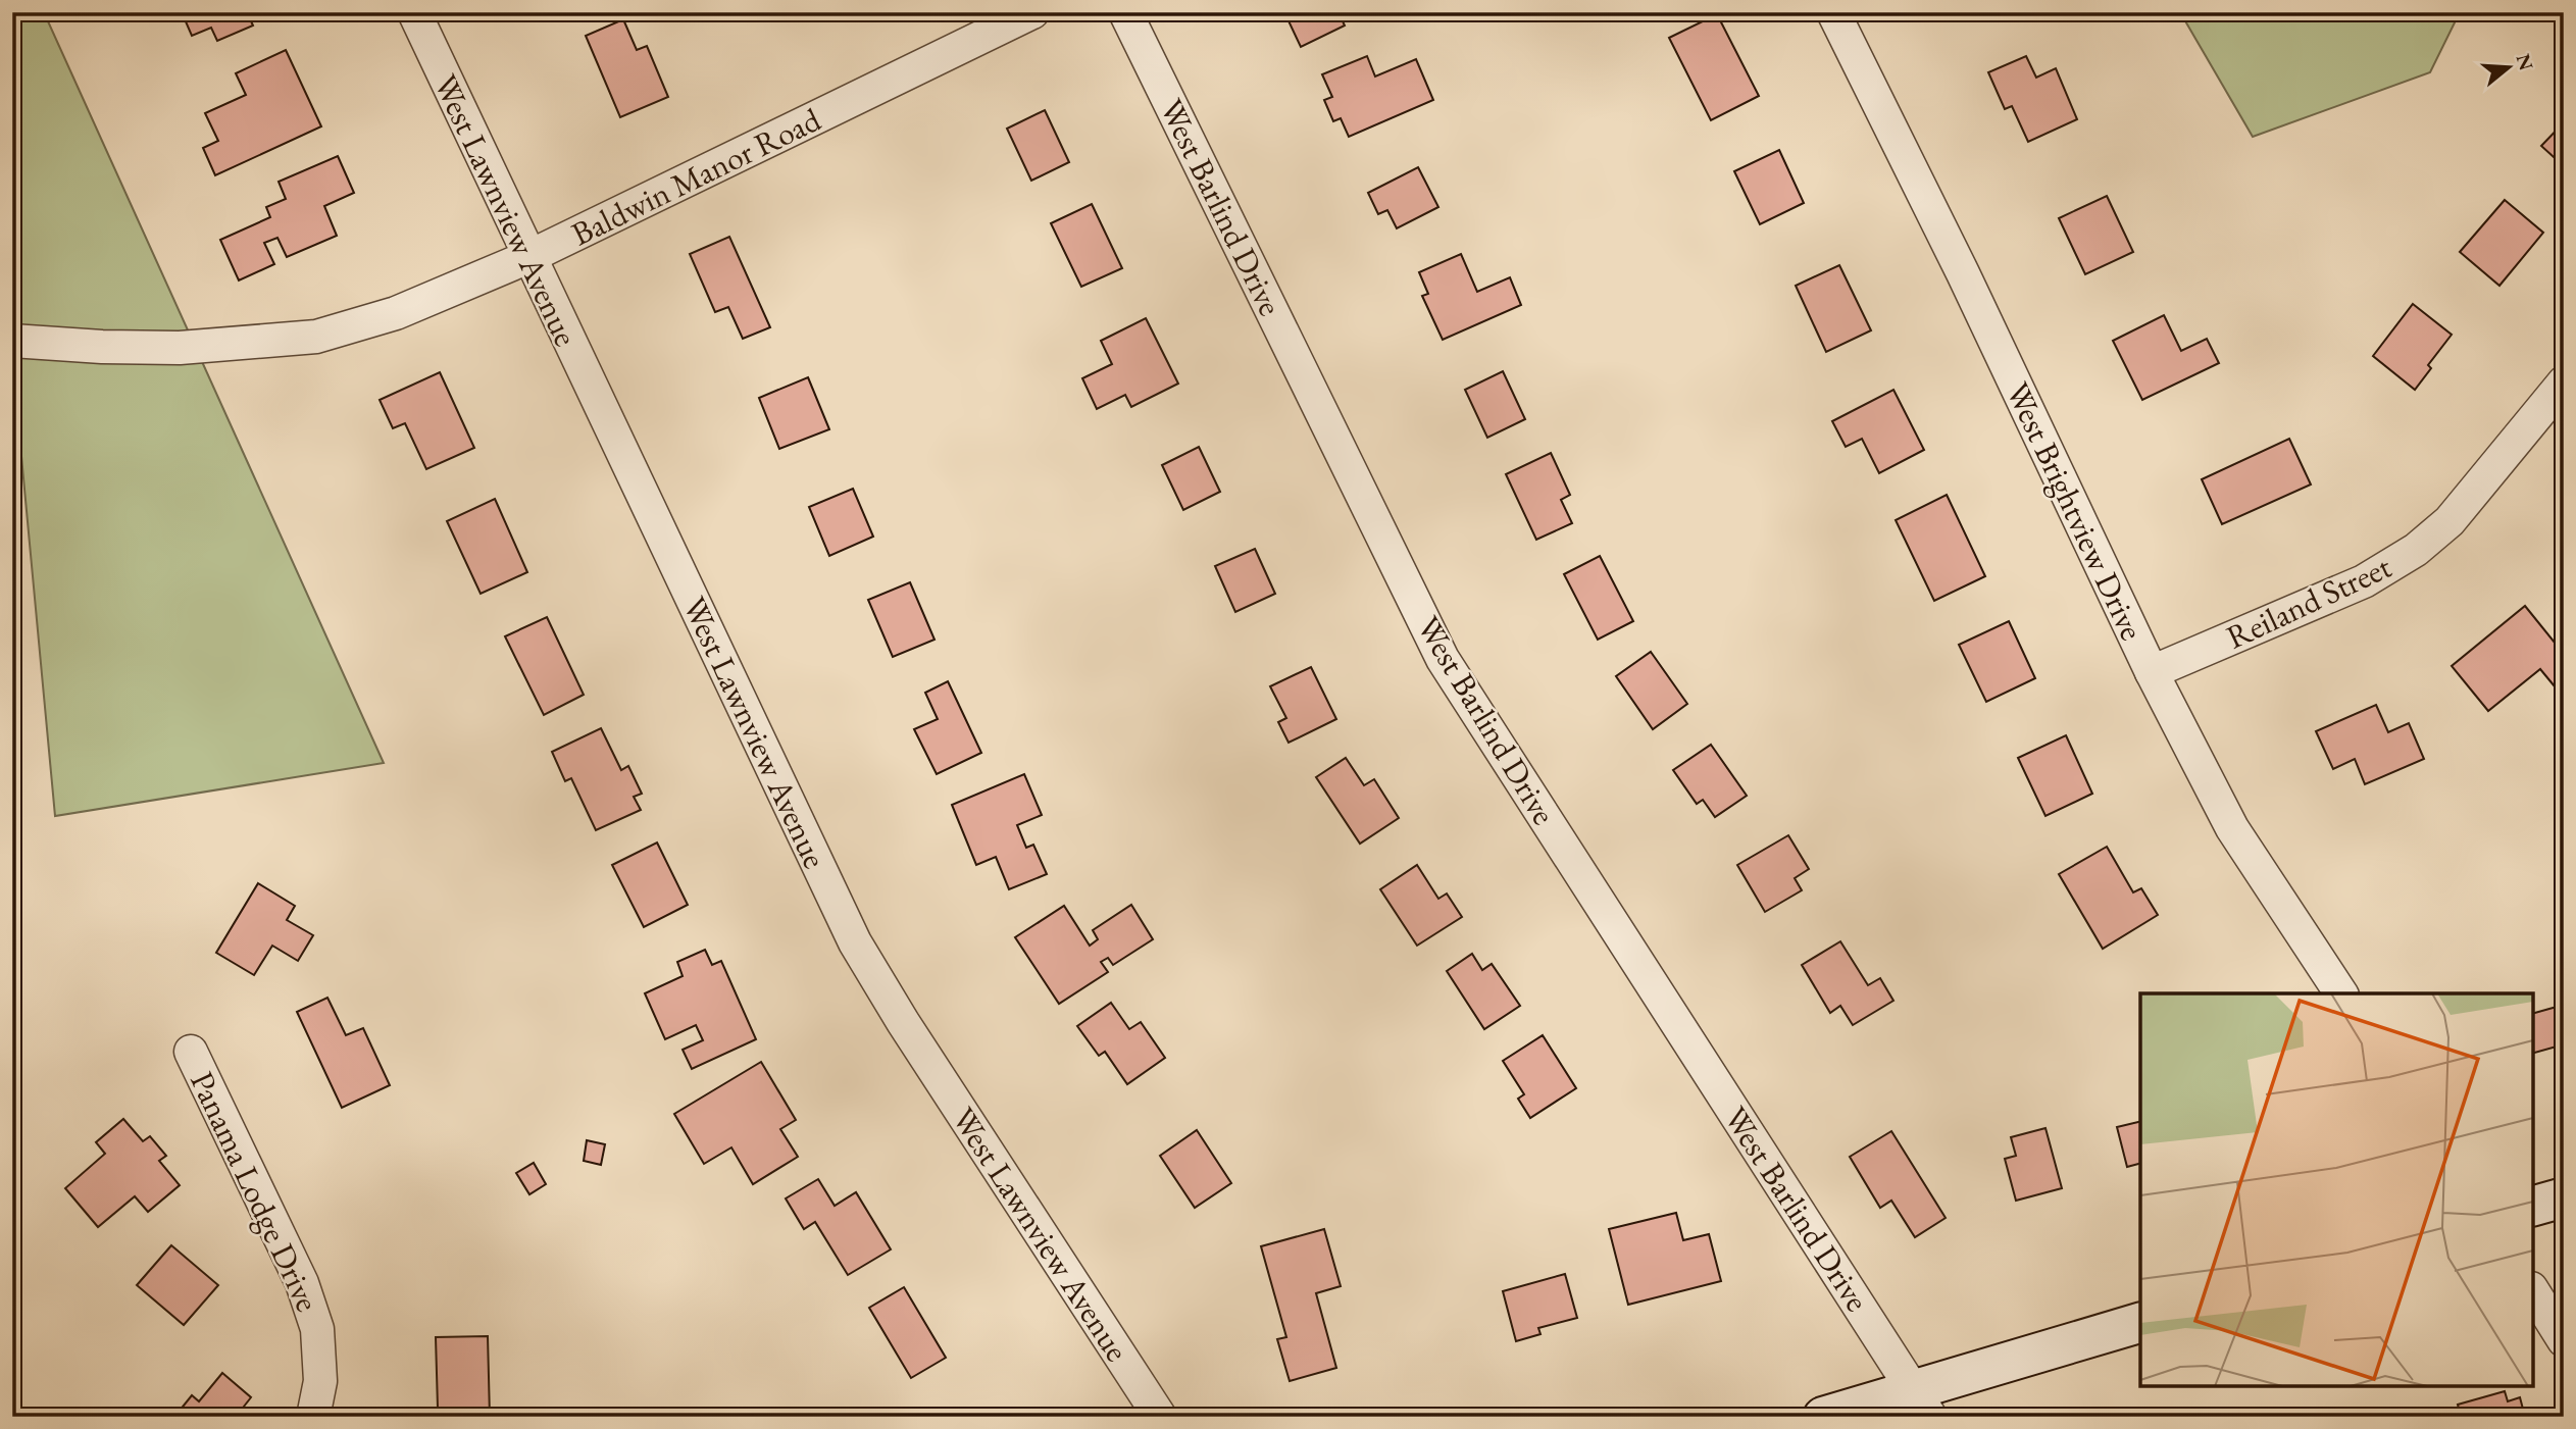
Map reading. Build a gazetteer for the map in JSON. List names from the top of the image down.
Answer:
{
  "streets": {
    "street": [
      "Baldwin Manor Road",
      "West Barlind Drive",
      "West Lawnview Avenue",
      "West Brightview Drive",
      "Reiland Street",
      "Panama Lodge Drive"
    ]
  },
  "crossings": [
    ["Baldwin Manor Road", "West Lawnview Avenue"],
    ["West Brightview Drive", "Reiland Street"]
  ],
  "north": "right"
}
